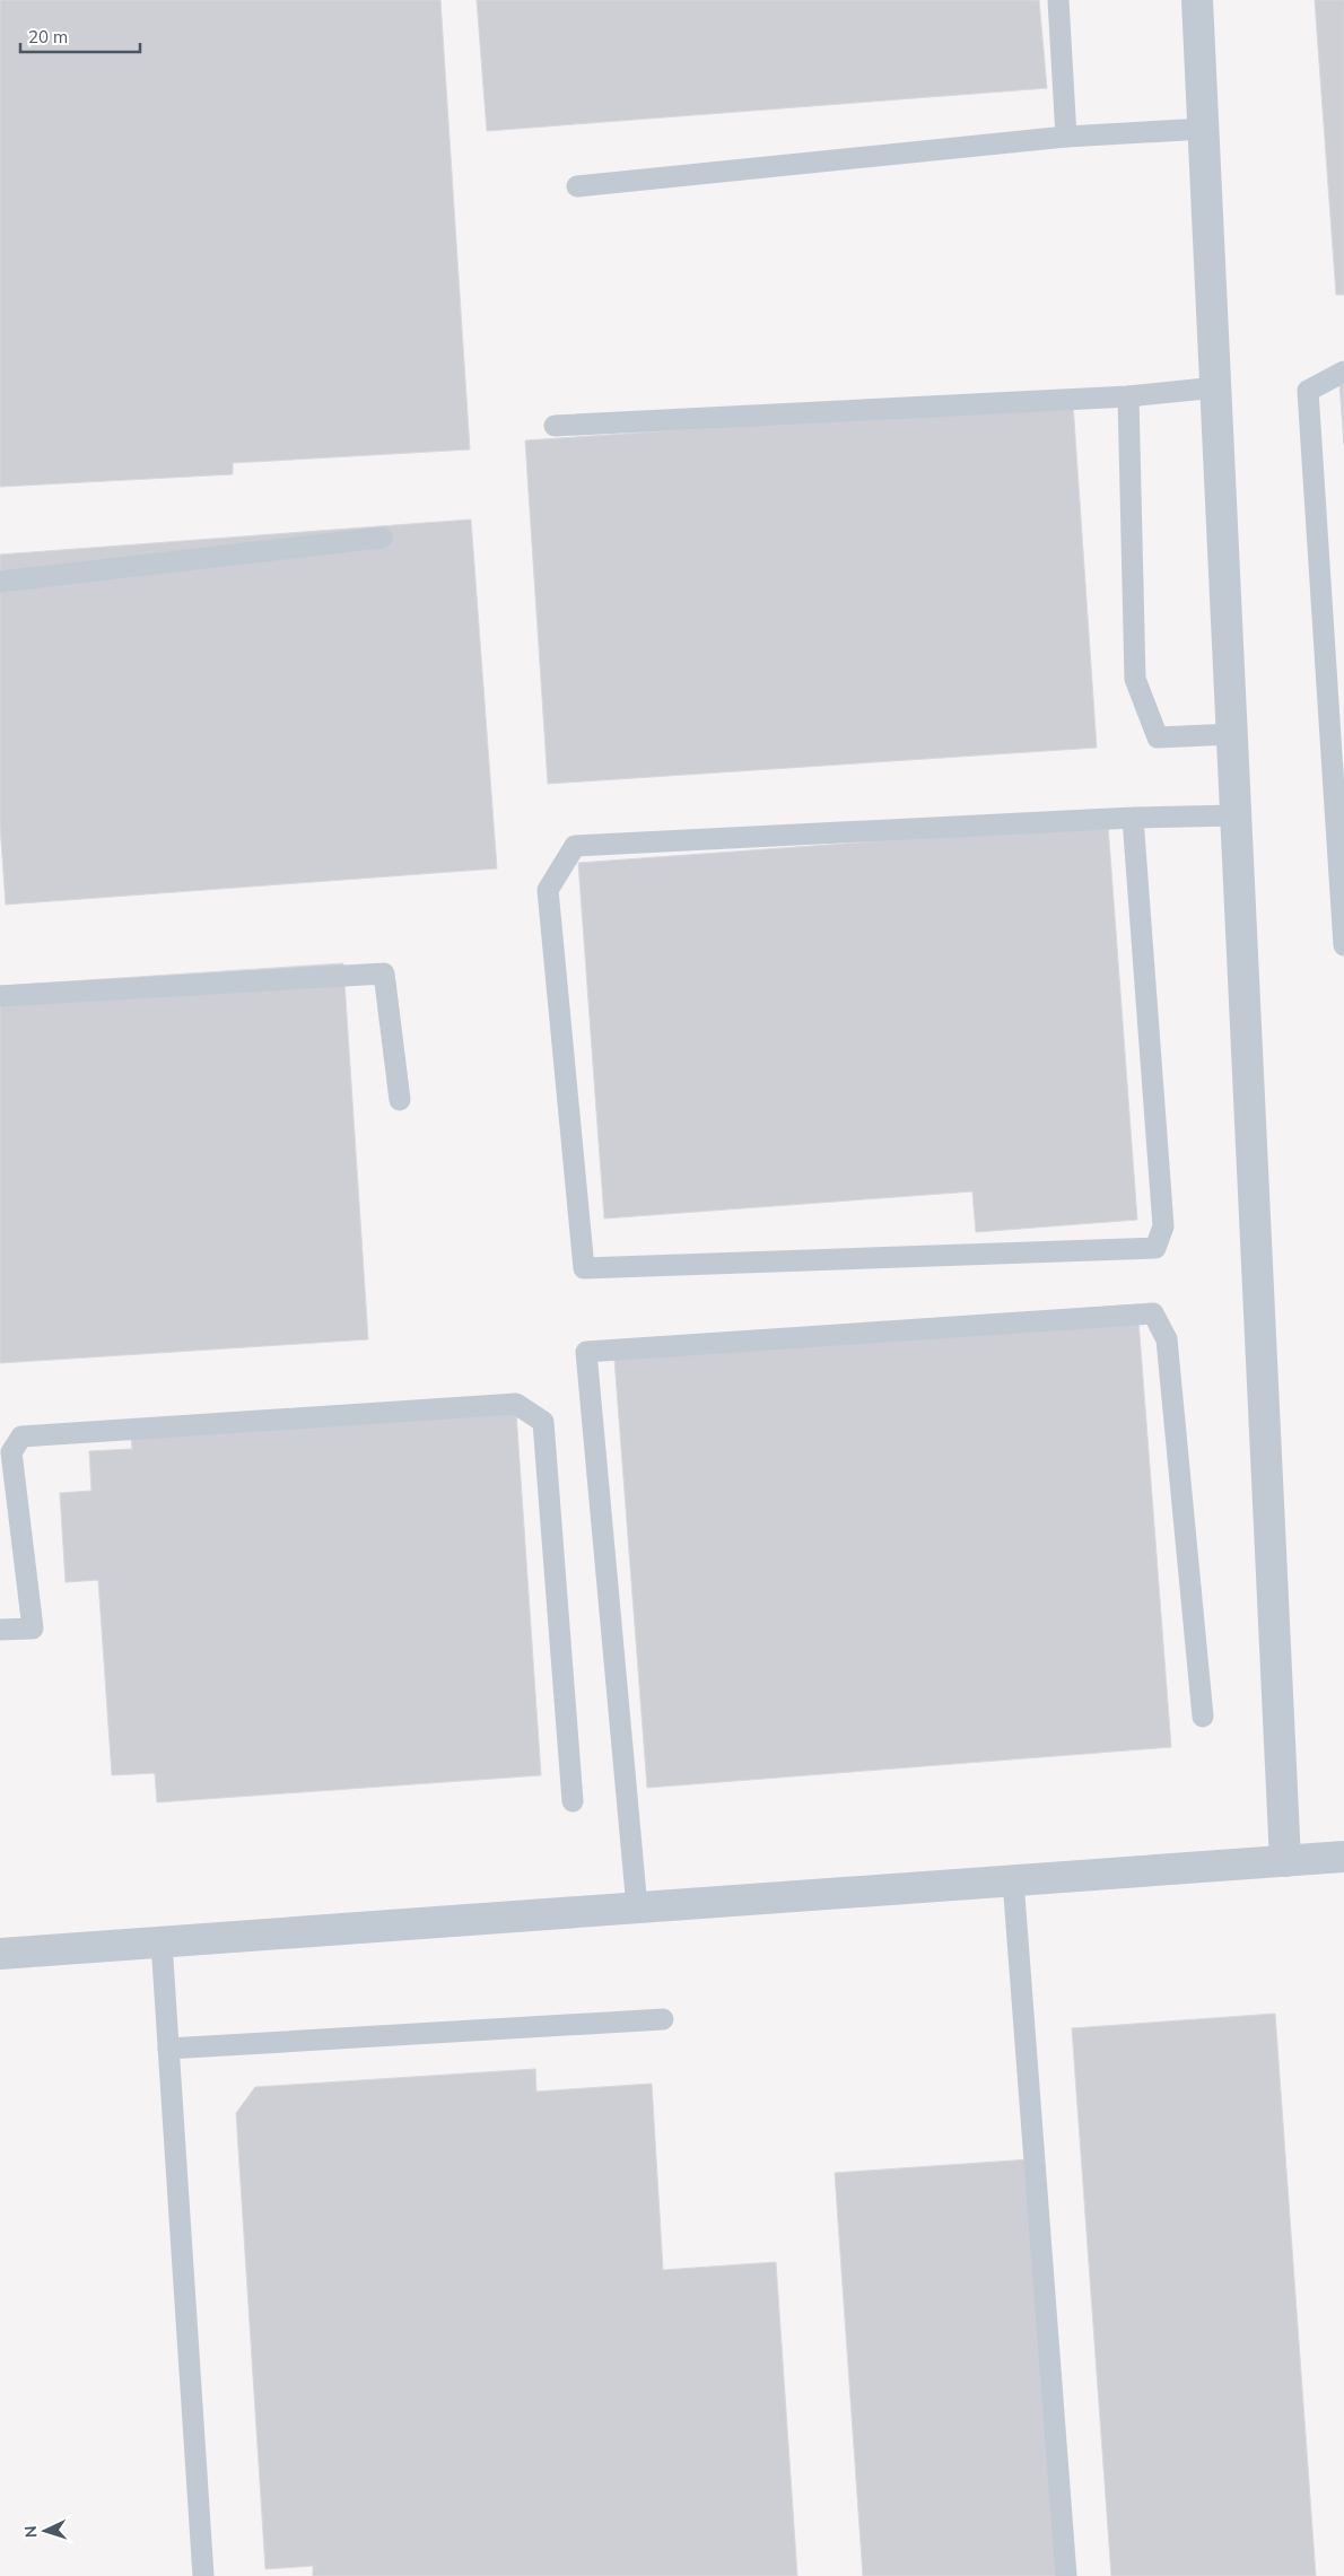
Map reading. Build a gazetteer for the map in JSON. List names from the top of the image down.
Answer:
{
  "scale_bar": "20 m",
  "north": "left"
}
